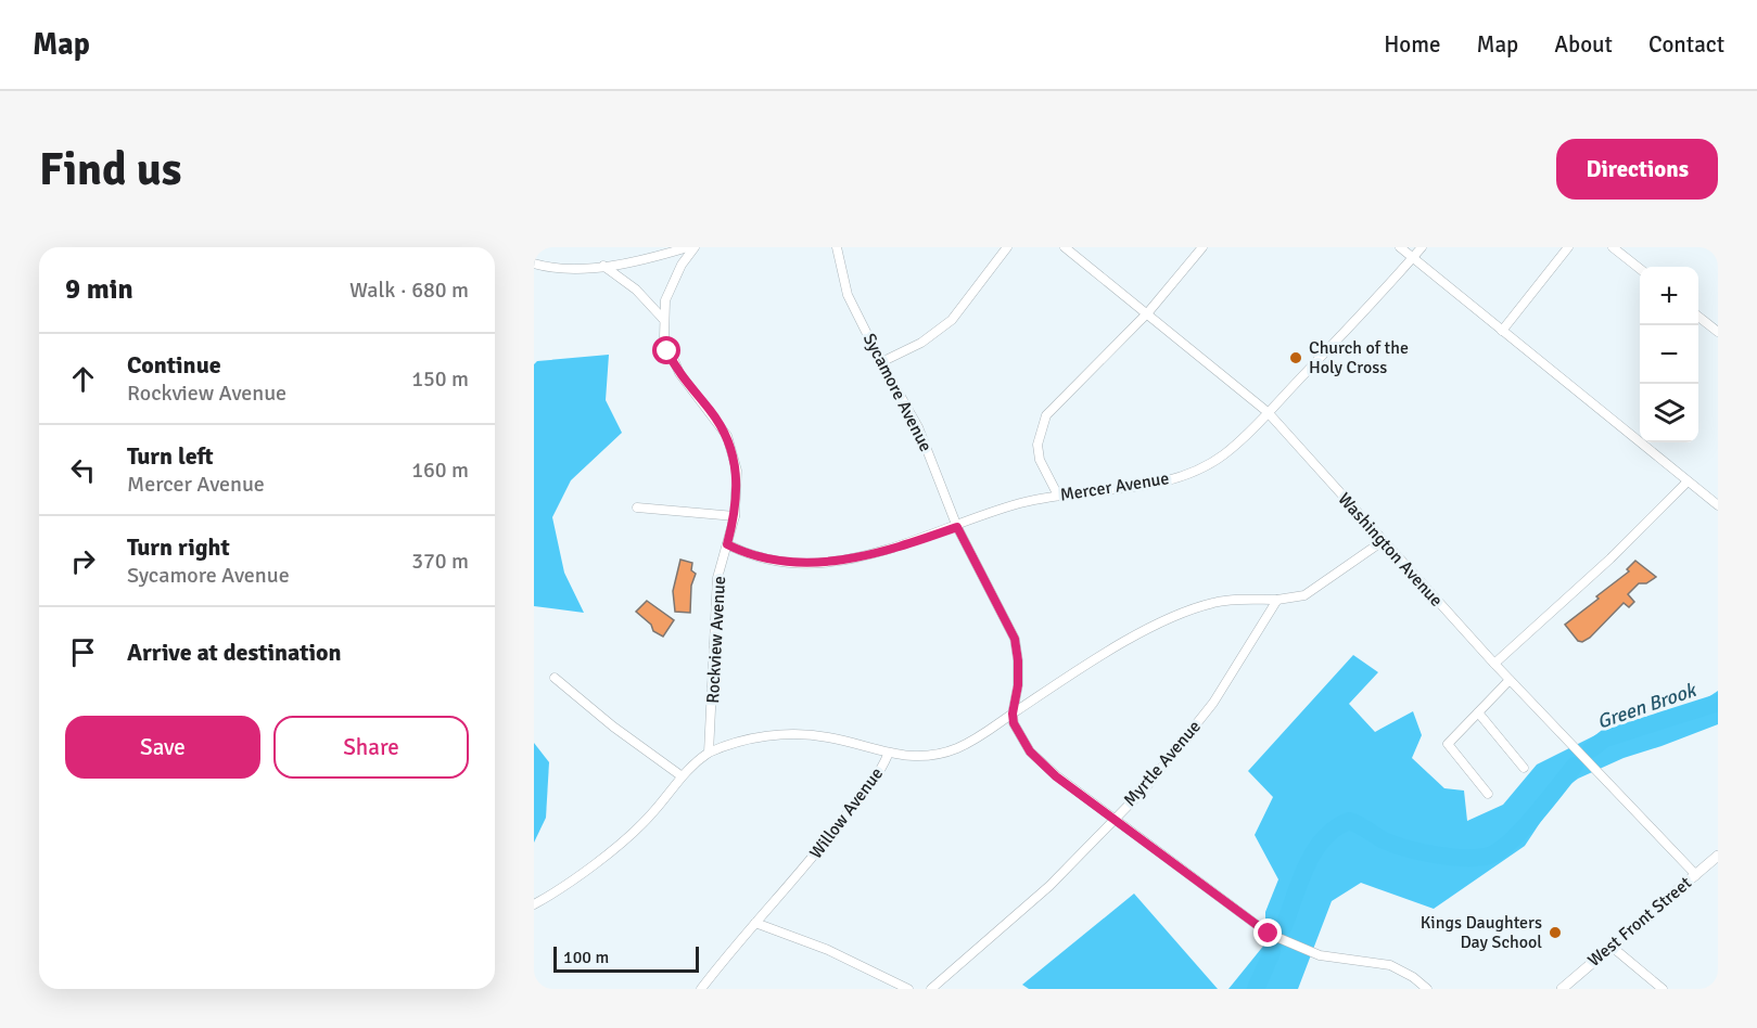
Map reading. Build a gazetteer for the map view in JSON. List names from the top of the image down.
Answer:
{
  "streets": {
    "street": [
      "Sycamore Avenue",
      "Mercer Avenue",
      "Washington Avenue",
      "Rockview Avenue",
      "Myrtle Avenue",
      "Willow Avenue",
      "West Front Street"
    ]
  },
  "crossings": [
    ["Sycamore Avenue", "Mercer Avenue"],
    ["Sycamore Avenue", "Willow Avenue"],
    ["Mercer Avenue", "Washington Avenue"],
    ["Mercer Avenue", "Rockview Avenue"],
    ["Washington Avenue", "West Front Street"],
    ["Myrtle Avenue", "Willow Avenue"]
  ],
  "water": ["Green Brook"],
  "places": ["Church of the Holy Cross", "Kings Daughters Day School"],
  "scale_bar": "100 m",
  "page": {
    "header": "Map",
    "nav": [
      "Home",
      "Map",
      "About",
      "Contact"
    ],
    "buttons": [
      "Directions",
      ["Save", "Share"]
    ],
    "title": "Find us",
    "heading": ["9 min", "Walk · 680 m"],
    "map_buttons": ["+", "−"],
    "list": [
      ["Continue", "Rockview Avenue", "150 m"],
      ["Turn left", "Mercer Avenue", "160 m"],
      ["Turn right", "Sycamore Avenue", "370 m"],
      "Arrive at destination"
    ],
    "scale": "100 m"
  }
}
